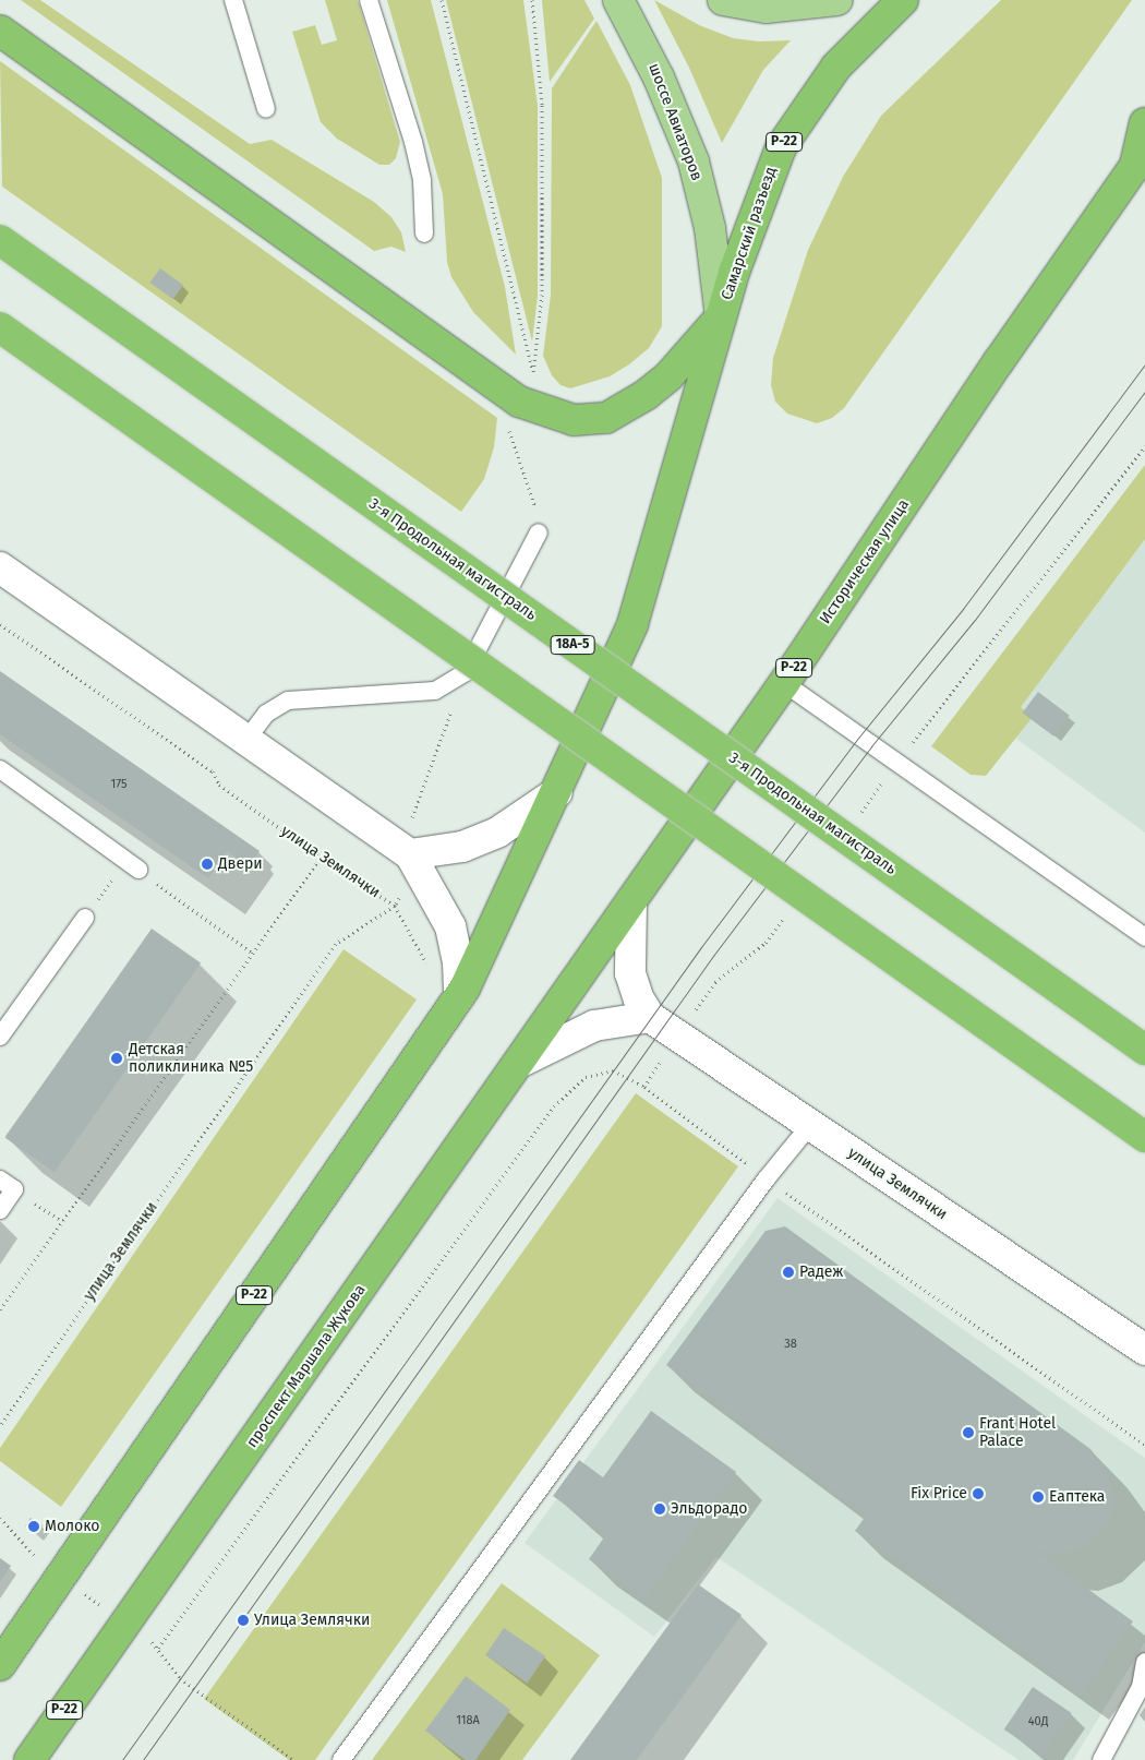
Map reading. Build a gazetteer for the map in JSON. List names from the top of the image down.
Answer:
{
  "streets": {
    "highway": [
      "Р-22",
      "Самарский разъезд",
      "3-я Продольная магистраль",
      "Историческая улица",
      "18А-5",
      "проспект Маршала Жукова"
    ],
    "main road": ["шоссе Авиаторов", "улица Землячки"]
  },
  "crossings": [
    ["шоссе Авиаторов", "Р-22"],
    ["шоссе Авиаторов", "Самарский разъезд"],
    ["Р-22", "Самарский разъезд"],
    ["Р-22", "Историческая улица"],
    ["Историческая улица", "проспект Маршала Жукова"]
  ],
  "places": [
    "Двери",
    "Детская поликлиника №5",
    "Радеж",
    "Frant Hotel Palace",
    "Fix Price",
    "Еаптека",
    "Эльдорадо",
    "Молоко",
    "Улица Землячки"
  ],
  "house_numbers": [
    "175",
    "38",
    "118А",
    "40Д"
  ]
}
